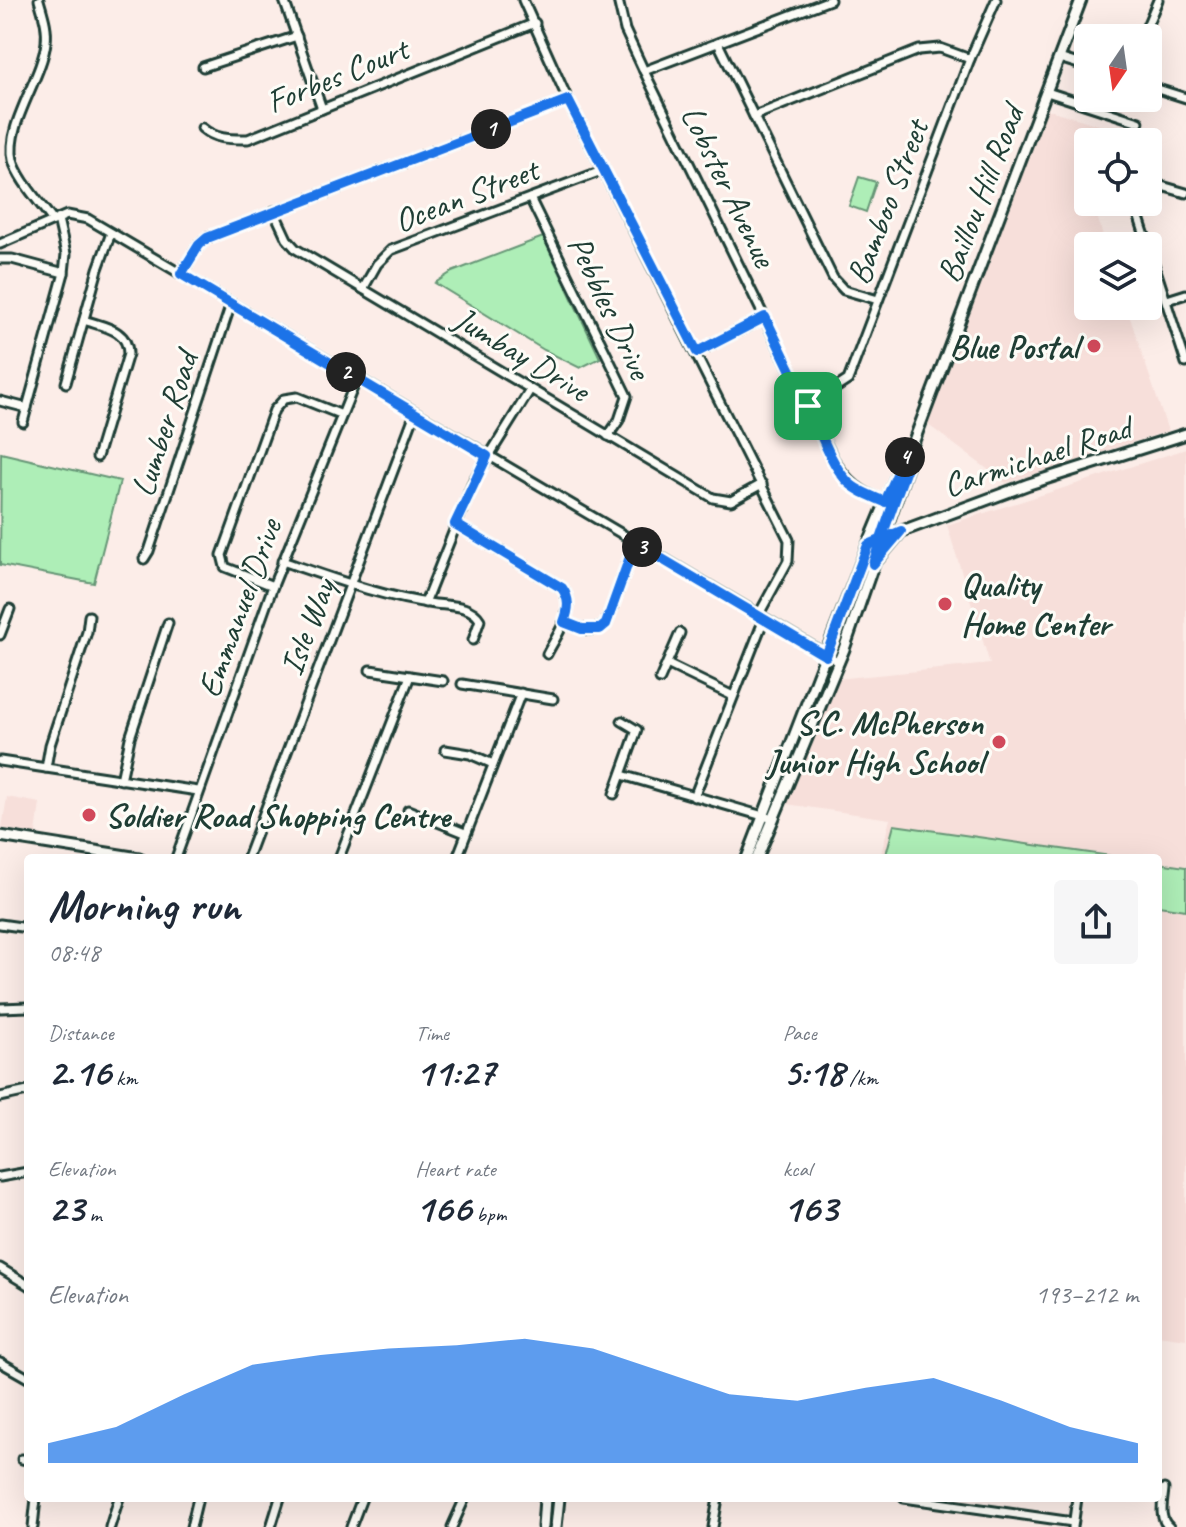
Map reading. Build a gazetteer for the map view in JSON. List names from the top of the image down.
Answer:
{
  "streets": {
    "main road": ["Baillou Hill Road", "Carmichael Road"],
    "street": [
      "Forbes Court",
      "Lobster Avenue",
      "Ocean Street",
      "Bamboo Street",
      "Pebbles Drive",
      "Jumbay Drive",
      "Lumber Road",
      "Emmanuel Drive",
      "Isle Way"
    ]
  },
  "crossings": [
    ["Lobster Avenue", "Baillou Hill Road"],
    ["Lobster Avenue", "Bamboo Street"],
    ["Baillou Hill Road", "Carmichael Road"],
    ["Ocean Street", "Pebbles Drive"],
    ["Ocean Street", "Jumbay Drive"],
    ["Pebbles Drive", "Jumbay Drive"]
  ],
  "places": [
    "Blue Postal",
    "Quality Home Center",
    "S.C. McPherson Junior High School",
    "Soldier Road Shopping Centre"
  ],
  "north": "bottom",
  "page": {
    "pins": [
      "1",
      "2",
      "4",
      "3"
    ],
    "heading": ["Morning run", "08:48"],
    "stats": [
      ["Distance", "2.16 km"],
      ["Time", "11:27"],
      ["Pace", "5:18 /km"],
      ["Elevation", "23 m"],
      ["Heart rate", "166 bpm"],
      ["kcal", "163"]
    ],
    "chart": ["Elevation", "193–212 m"]
  }
}
